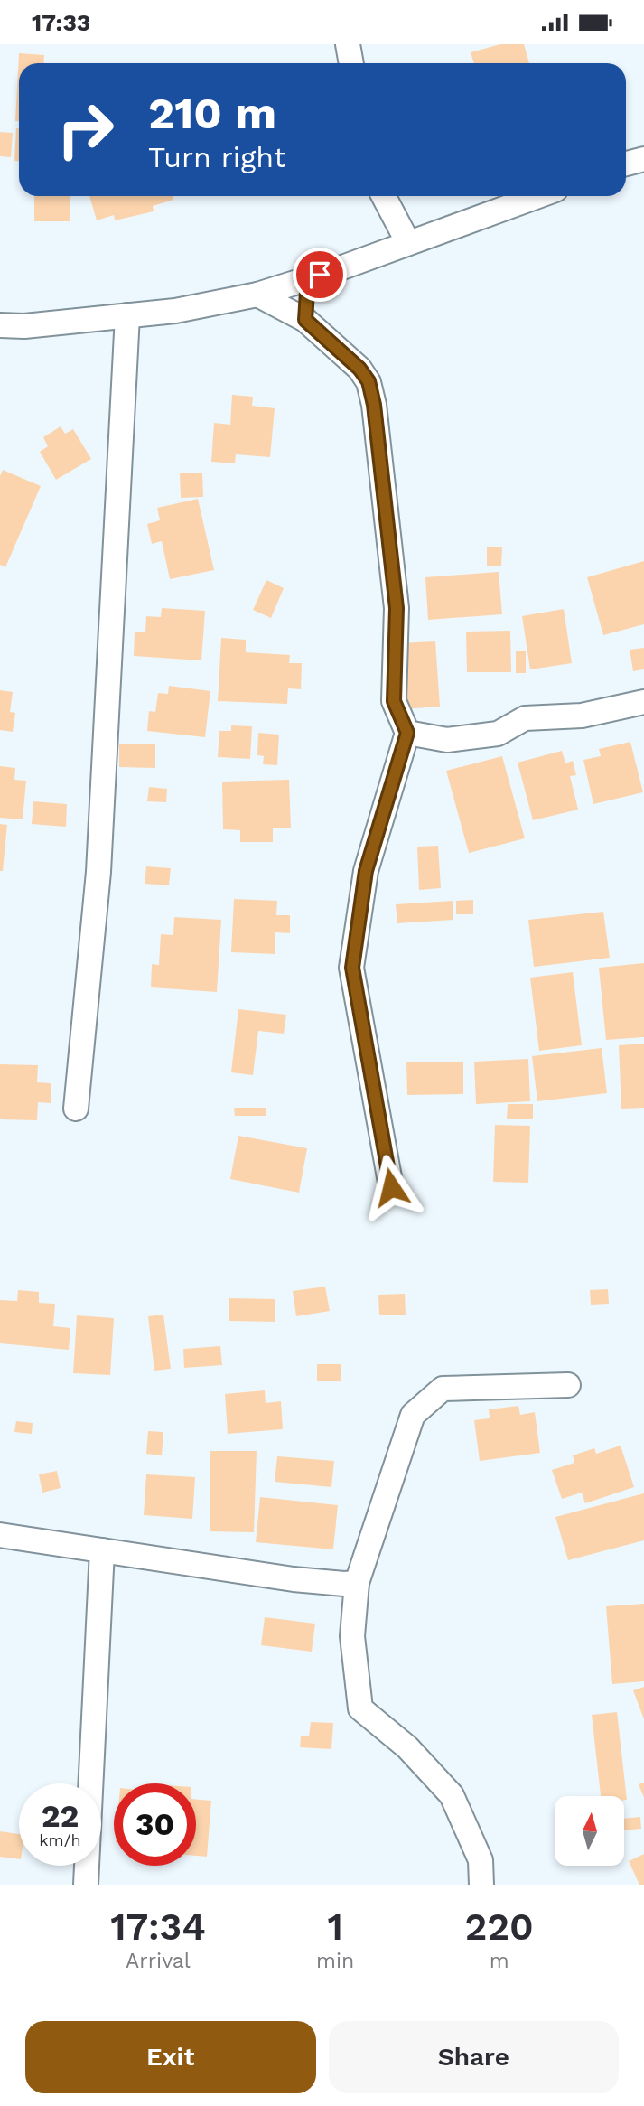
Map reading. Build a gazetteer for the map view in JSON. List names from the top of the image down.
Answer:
{
  "north": "top",
  "page": {
    "status": "17:33",
    "turn": ["210 m", "Turn right"],
    "speed": "22 km/h",
    "limit": "30",
    "eta": [
      "17:34",
      "Arrival",
      "1",
      "min",
      "220",
      "m"
    ],
    "buttons": ["Exit", "Share"]
  }
}
